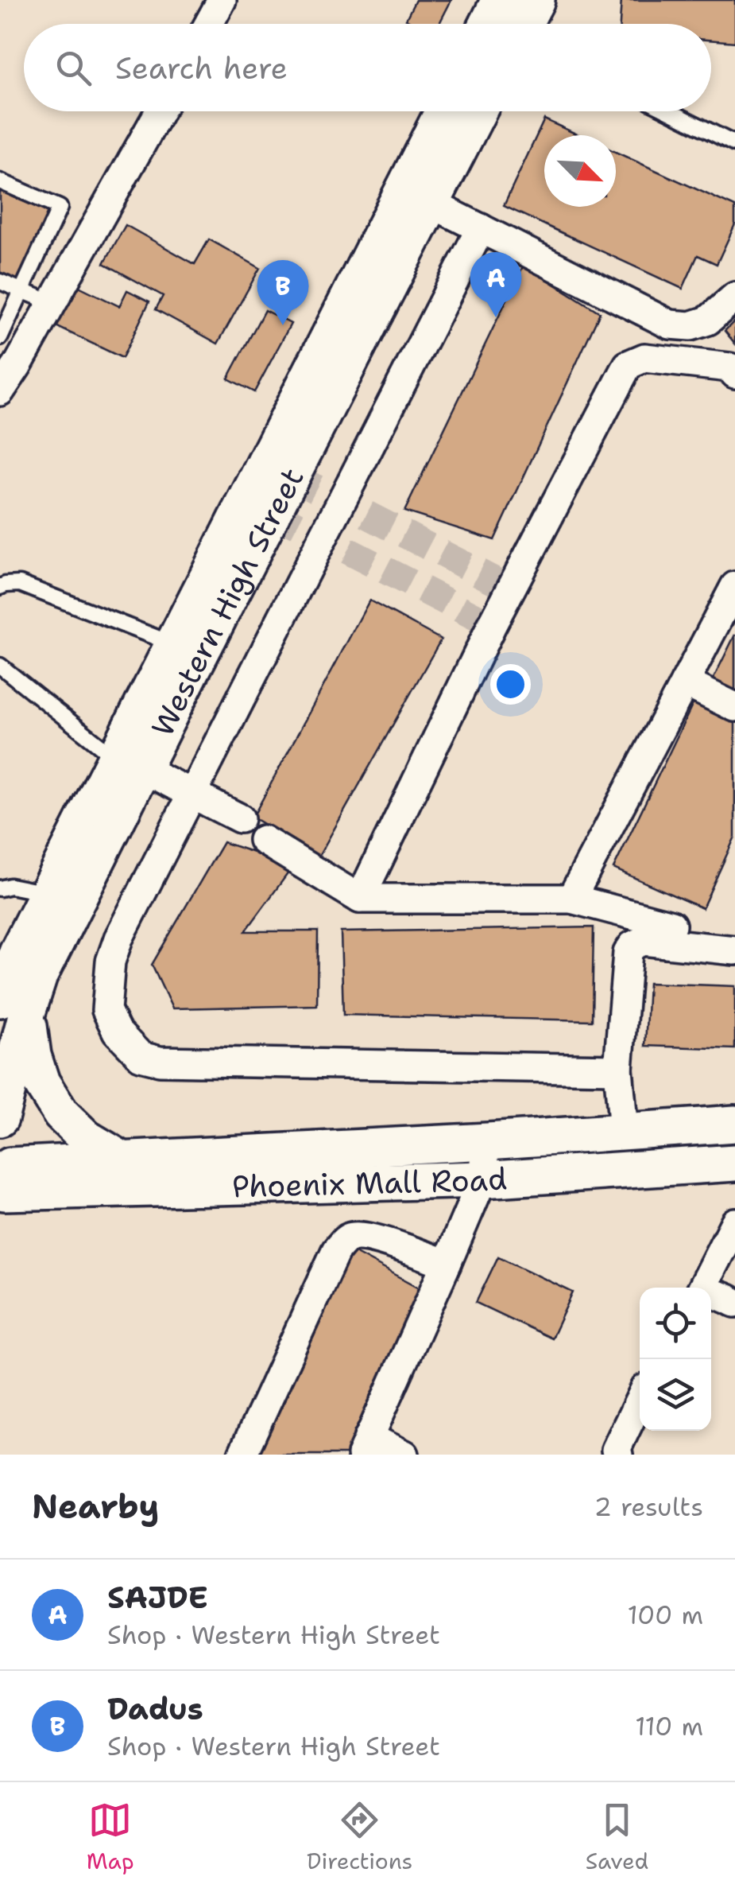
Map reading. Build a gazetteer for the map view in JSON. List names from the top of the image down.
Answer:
{
  "streets": {
    "street": ["Western High Street", "Phoenix Mall Road"]
  },
  "north": "bottom right",
  "page": {
    "search": "Search here",
    "pins": ["A", "B"],
    "heading": ["Nearby", "2 results"],
    "list": [
      {
        "mark": "A",
        "name": "SAJDE",
        "note": "Shop · Western High Street",
        "value": "100 m"
      },
      {
        "mark": "B",
        "name": "Dadus",
        "note": "Shop · Western High Street",
        "value": "110 m"
      }
    ],
    "nav": ["Map", "Directions", "Saved"]
  }
}
